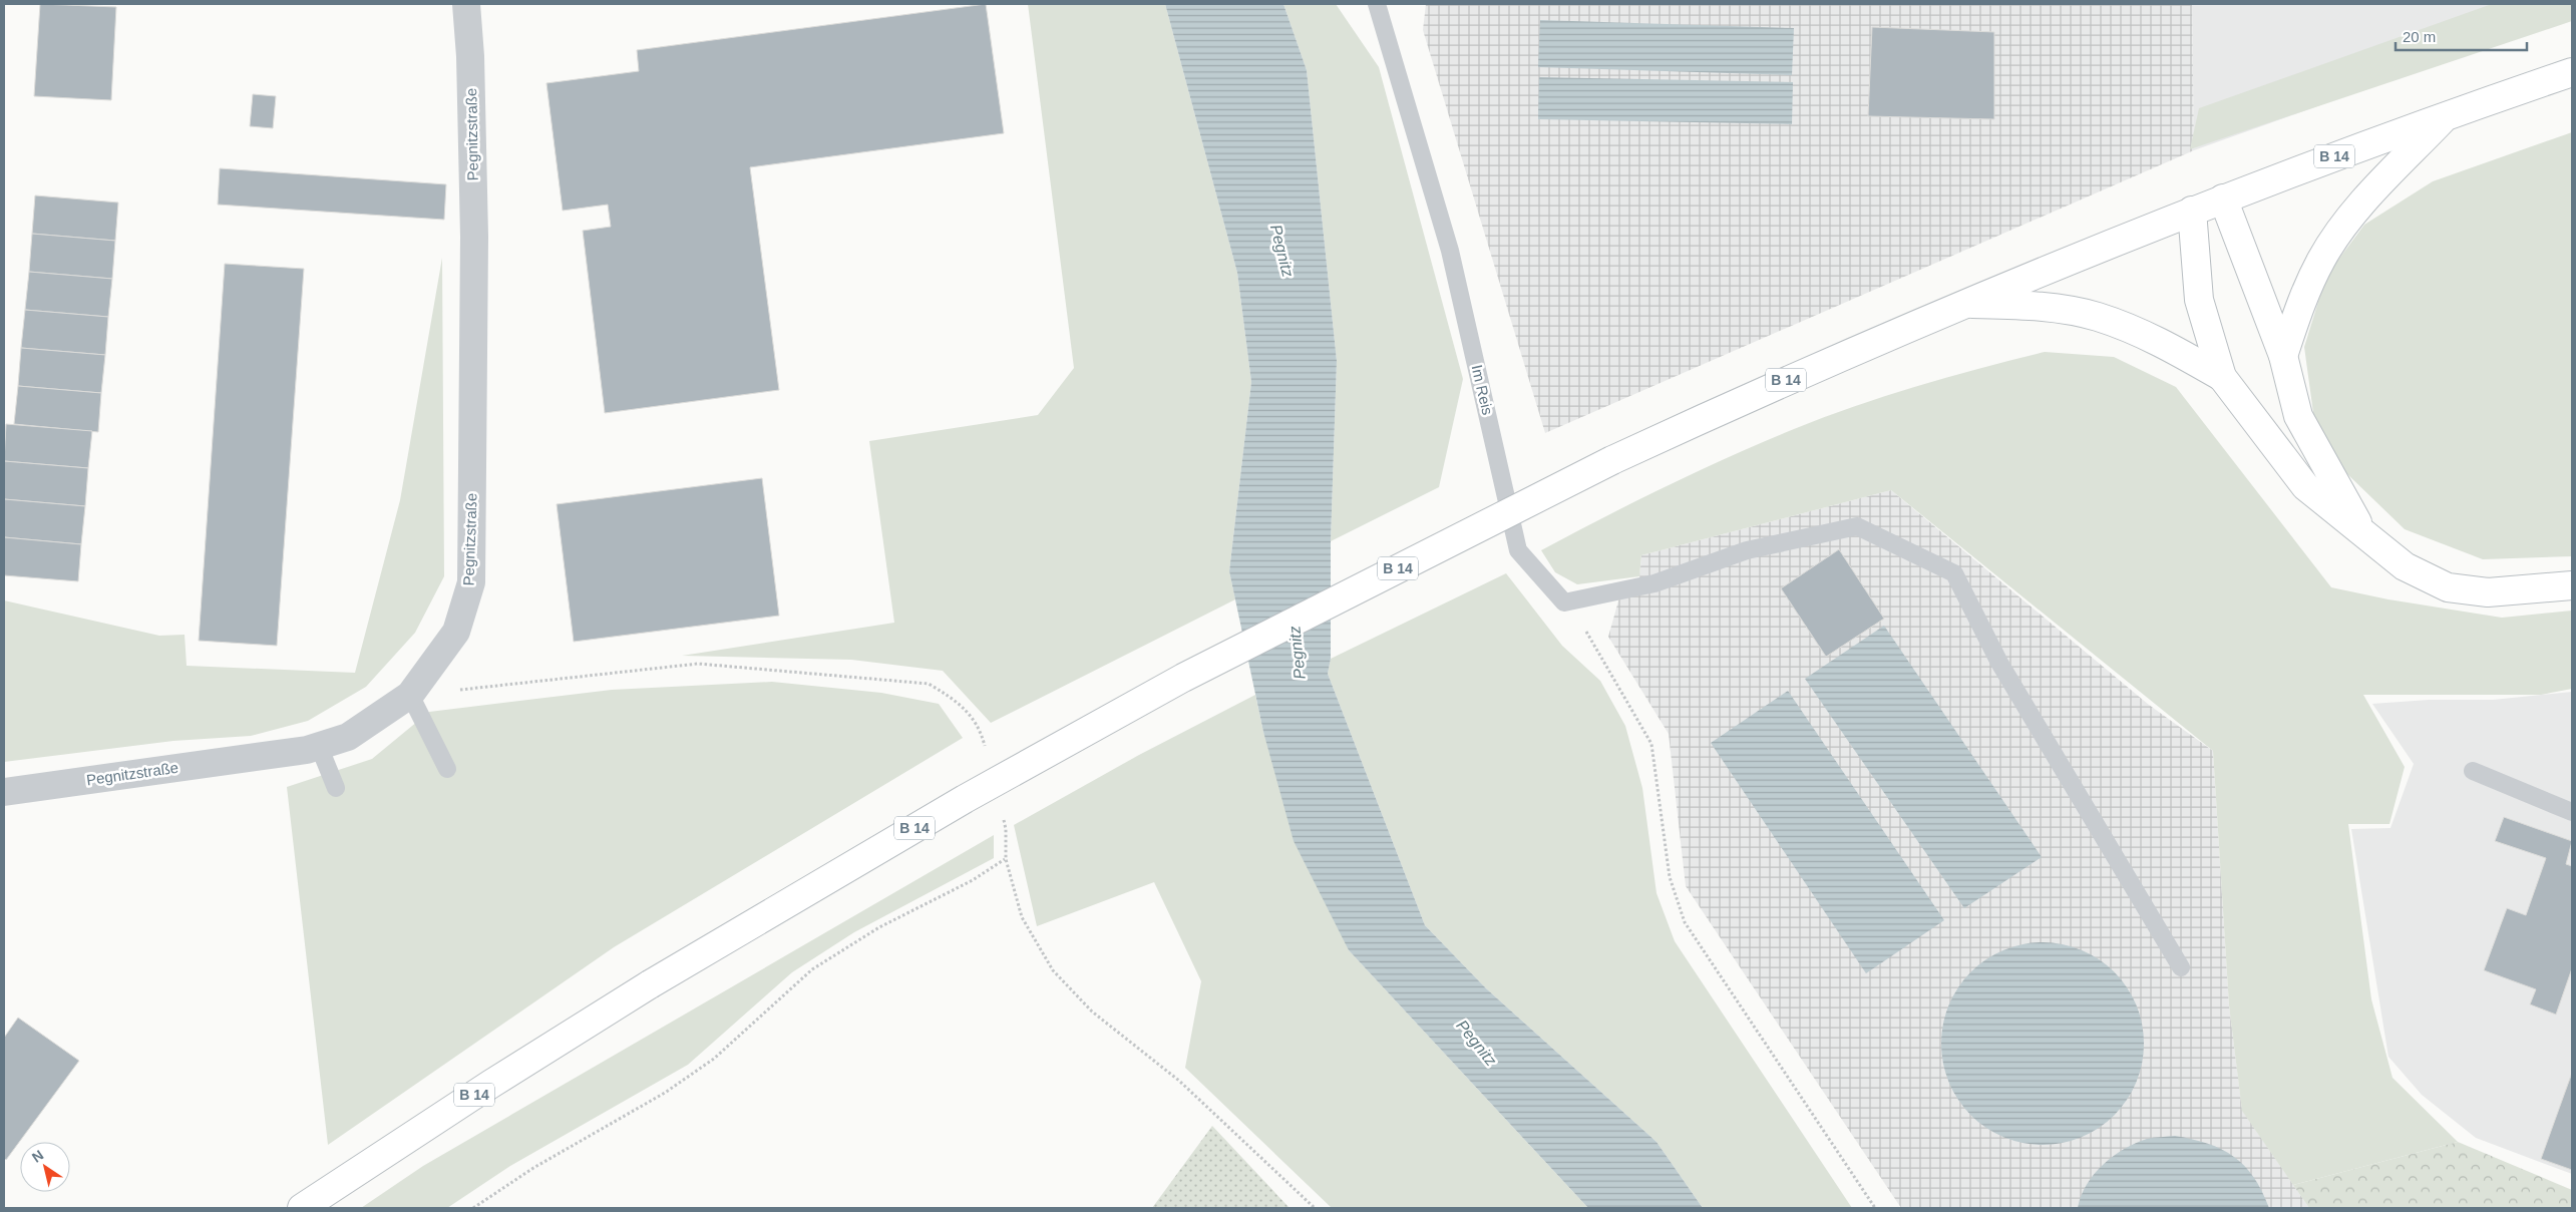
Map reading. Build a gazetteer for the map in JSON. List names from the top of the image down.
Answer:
{
  "streets": {
    "main road": ["B 14"],
    "street": ["Pegnitzstraße"],
    "lane": ["Im Reis"]
  },
  "water": ["Pegnitz"],
  "scale_bar": "20 m",
  "north": "top left"
}
